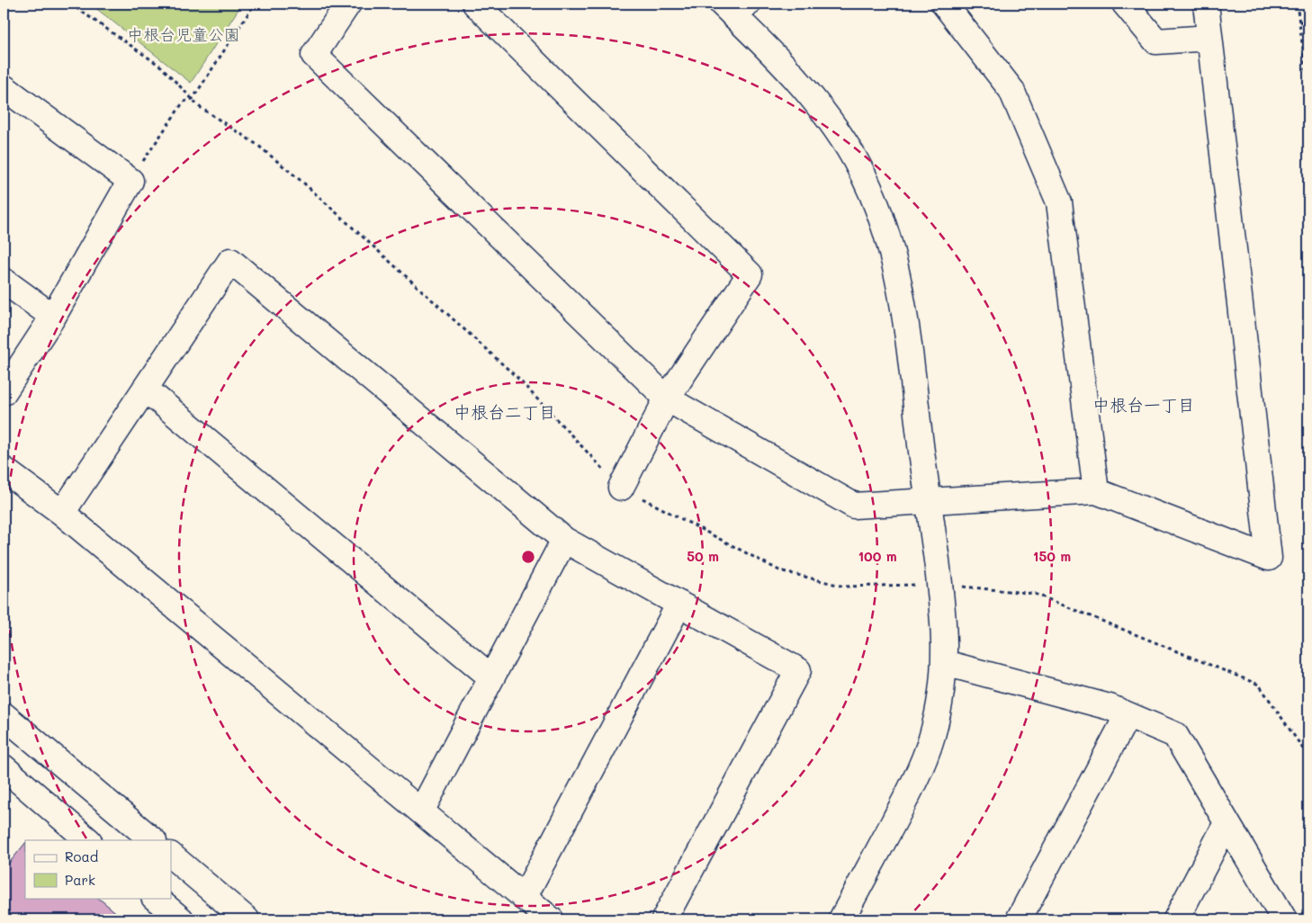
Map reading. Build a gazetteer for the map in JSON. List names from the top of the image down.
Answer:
{
  "districts": ["中根台一丁目", "中根台二丁目"],
  "parks": ["中根台児童公園"],
  "legend": ["Road", "Park"],
  "rings": ["50 m", "100 m", "150 m"]
}
